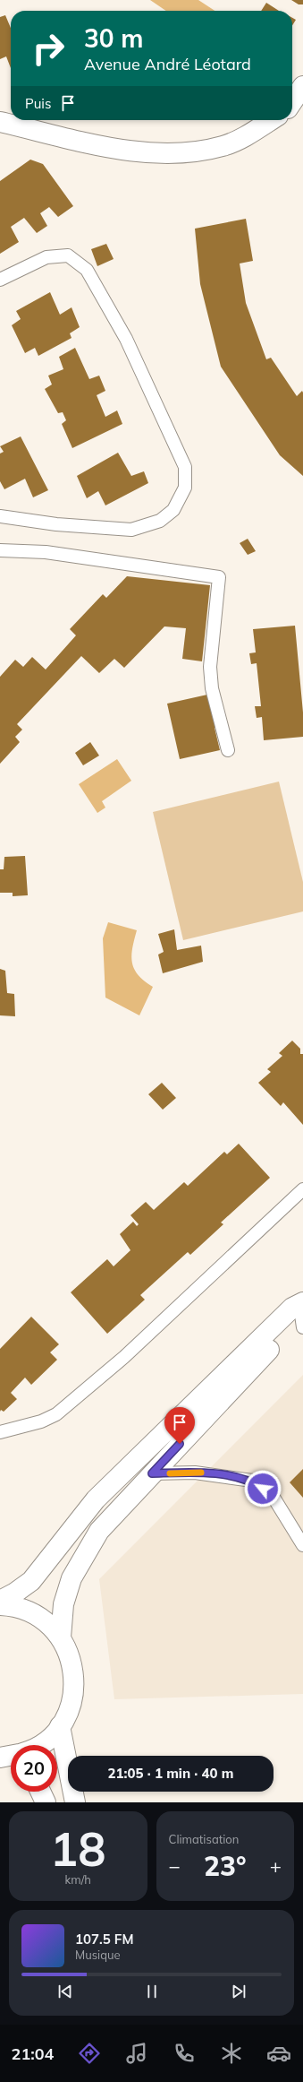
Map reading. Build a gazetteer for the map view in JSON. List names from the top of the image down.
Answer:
{
  "page": {
    "turn": ["30 m", "Avenue André Léotard"],
    "then": "Puis",
    "limit": "20",
    "trip": "21:05 · 1 min · 40 m",
    "tile": [
      ["18", "km/h"],
      "Climatisation"
    ],
    "heat": ["−", "23°", "+"],
    "song": ["107.5 FM", "Musique"],
    "tabs": "21:04"
  }
}
